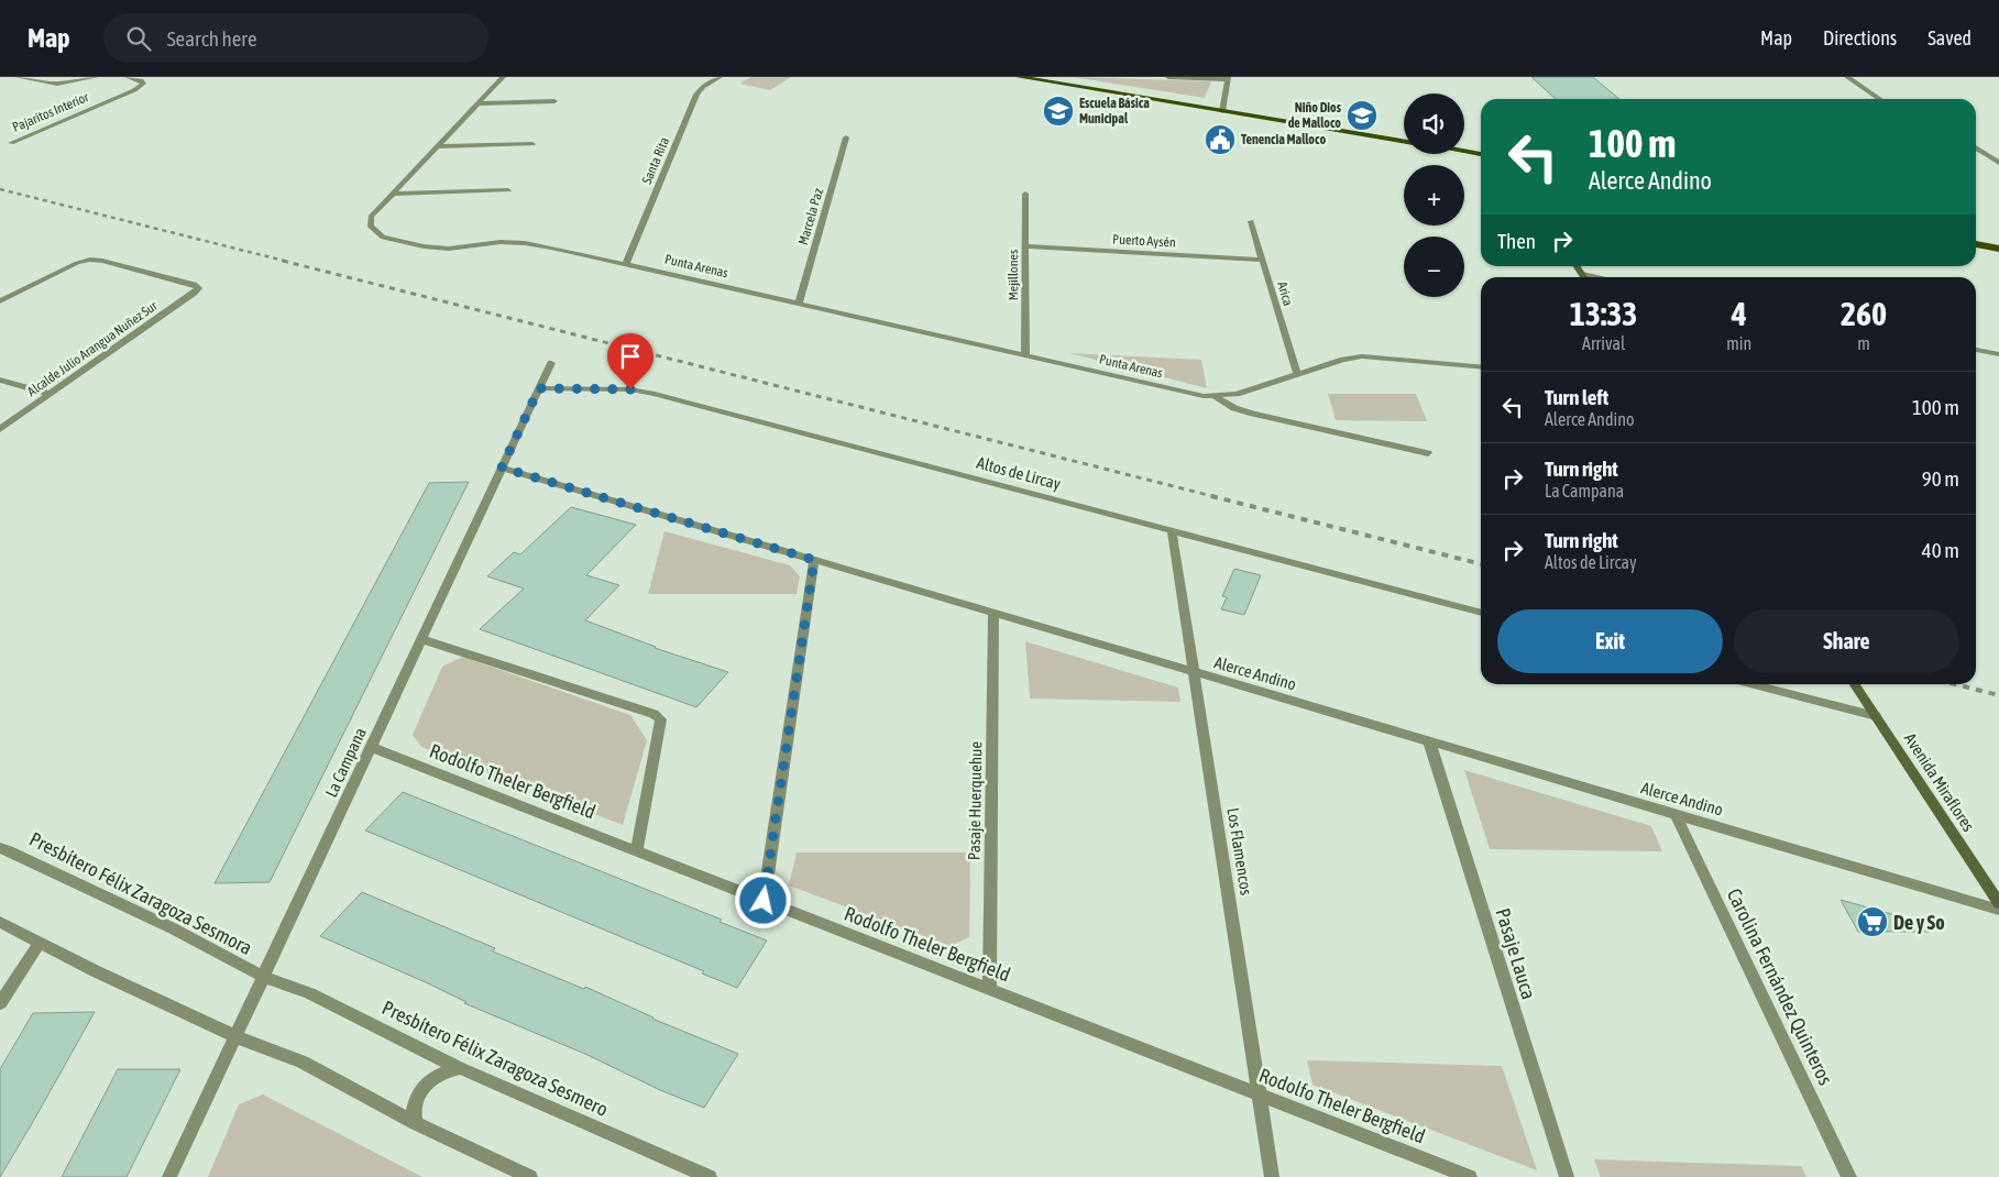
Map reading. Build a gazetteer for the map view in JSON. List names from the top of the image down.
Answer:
{
  "streets": {
    "main road": ["Avenida Miraflores"],
    "street": [
      "Pajaritos Interior",
      "Santa Rita",
      "Marcela Paz",
      "Puerto Aysén",
      "Punta Arenas",
      "Mejillones",
      "Arica",
      "Alcalde Julio Arangua Nuñez Sur",
      "Altos de Lircay",
      "Alerce Andino",
      "La Campana",
      "Rodolfo Theler Bergfield",
      "Pasaje Huerquehue",
      "Los Flamencos",
      "Presbítero Félix Zaragoza Sesmora",
      "Pasaje Lauca",
      "Carolina Fernández Quinteros",
      "Presbítero Félix Zaragoza Sesmero"
    ]
  },
  "crossings": [
    ["Santa Rita", "Punta Arenas"],
    ["Marcela Paz", "Punta Arenas"],
    ["Puerto Aysén", "Mejillones"],
    ["Puerto Aysén", "Arica"],
    ["Punta Arenas", "Mejillones"],
    ["Punta Arenas", "Arica"],
    ["Altos de Lircay", "La Campana"],
    ["Altos de Lircay", "Los Flamencos"],
    ["Alerce Andino", "La Campana"],
    ["Alerce Andino", "Pasaje Huerquehue"],
    ["Alerce Andino", "Los Flamencos"],
    ["Alerce Andino", "Pasaje Lauca"],
    ["Alerce Andino", "Carolina Fernández Quinteros"],
    ["La Campana", "Rodolfo Theler Bergfield"],
    ["La Campana", "Presbítero Félix Zaragoza Sesmora"],
    ["La Campana", "Presbítero Félix Zaragoza Sesmero"],
    ["Rodolfo Theler Bergfield", "Pasaje Huerquehue"],
    ["Rodolfo Theler Bergfield", "Los Flamencos"],
    ["Presbítero Félix Zaragoza Sesmora", "Presbítero Félix Zaragoza Sesmero"]
  ],
  "places": {
    "school or university": ["Escuela Básica Municipal", "Niño Dios de Malloco"],
    "public building": ["Tenencia Malloco"],
    "supermarket": ["De y So"]
  },
  "page": {
    "header": "Map",
    "search": "Search here",
    "nav": ["Map", "Directions", "Saved"],
    "map_buttons": ["+", "−"],
    "turn": ["100 m", "Alerce Andino"],
    "then": "Then",
    "eta": [
      "13:33",
      "Arrival",
      "4",
      "min",
      "260",
      "m"
    ],
    "list": [
      {
        "name": "Turn left",
        "note": "Alerce Andino",
        "value": "100 m"
      },
      {
        "name": "Turn right",
        "note": "La Campana",
        "value": "90 m"
      },
      {
        "name": "Turn right",
        "note": "Altos de Lircay",
        "value": "40 m"
      }
    ],
    "buttons": ["Exit", "Share"]
  }
}
